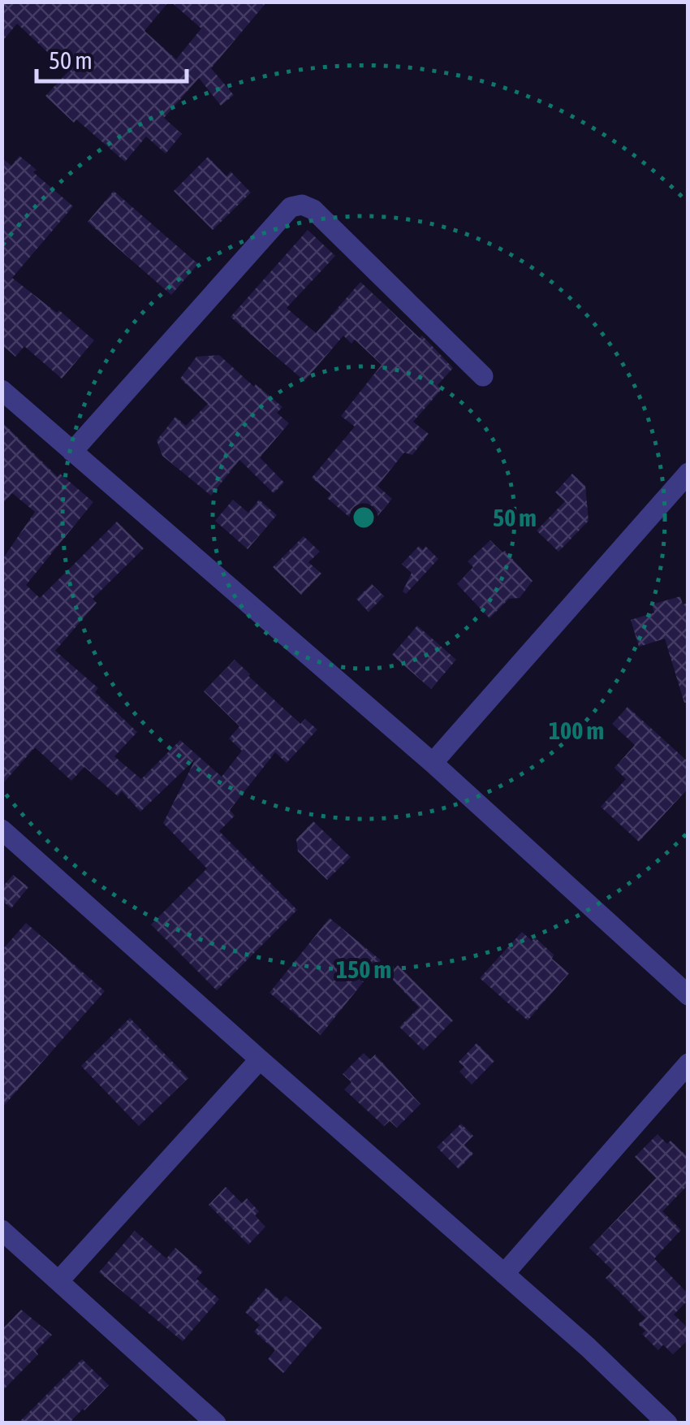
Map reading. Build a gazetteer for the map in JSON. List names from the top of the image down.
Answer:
{
  "scale_bar": "50 m",
  "rings": ["50 m", "100 m", "150 m"]
}
